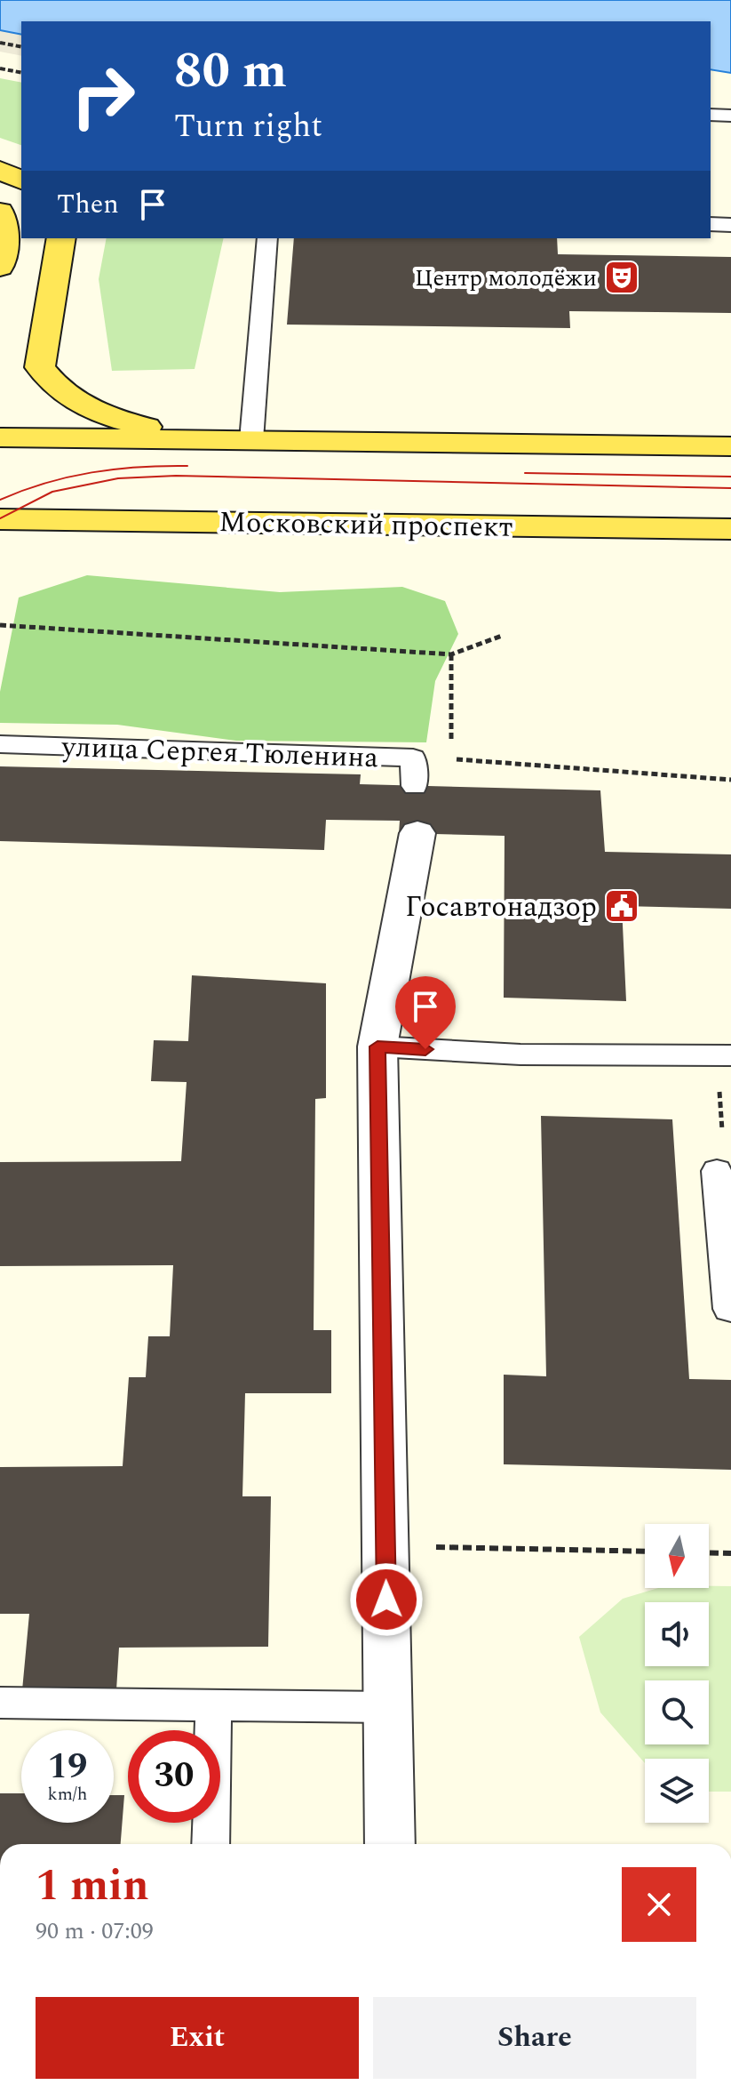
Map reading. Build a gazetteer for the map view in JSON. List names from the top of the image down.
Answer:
{
  "streets": {
    "main road": ["Московский проспект"],
    "lane": ["улица Сергея Тюленина"]
  },
  "places": {
    "theatre": ["Центр молодёжи"],
    "public building": ["Госавтонадзор"]
  },
  "north": "bottom",
  "page": {
    "turn": ["80 m", "Turn right"],
    "then": "Then",
    "speed": "19 km/h",
    "limit": "30",
    "heading": ["1 min", "90 m · 07:09"],
    "buttons": ["Exit", "Share"]
  }
}
